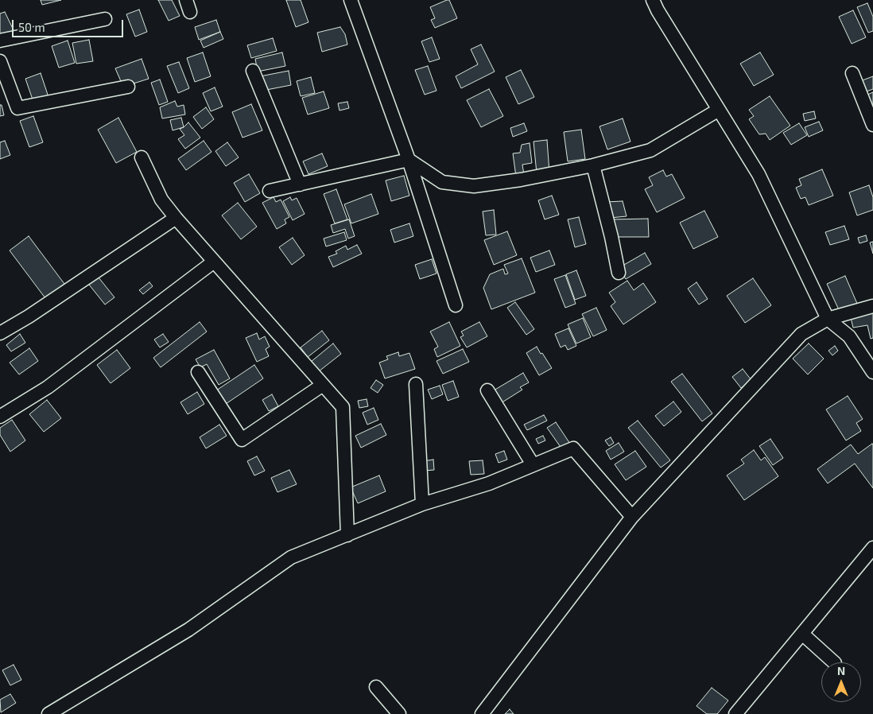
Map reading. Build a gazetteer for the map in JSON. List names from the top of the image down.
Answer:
{
  "scale_bar": "50 m",
  "north": "top"
}
